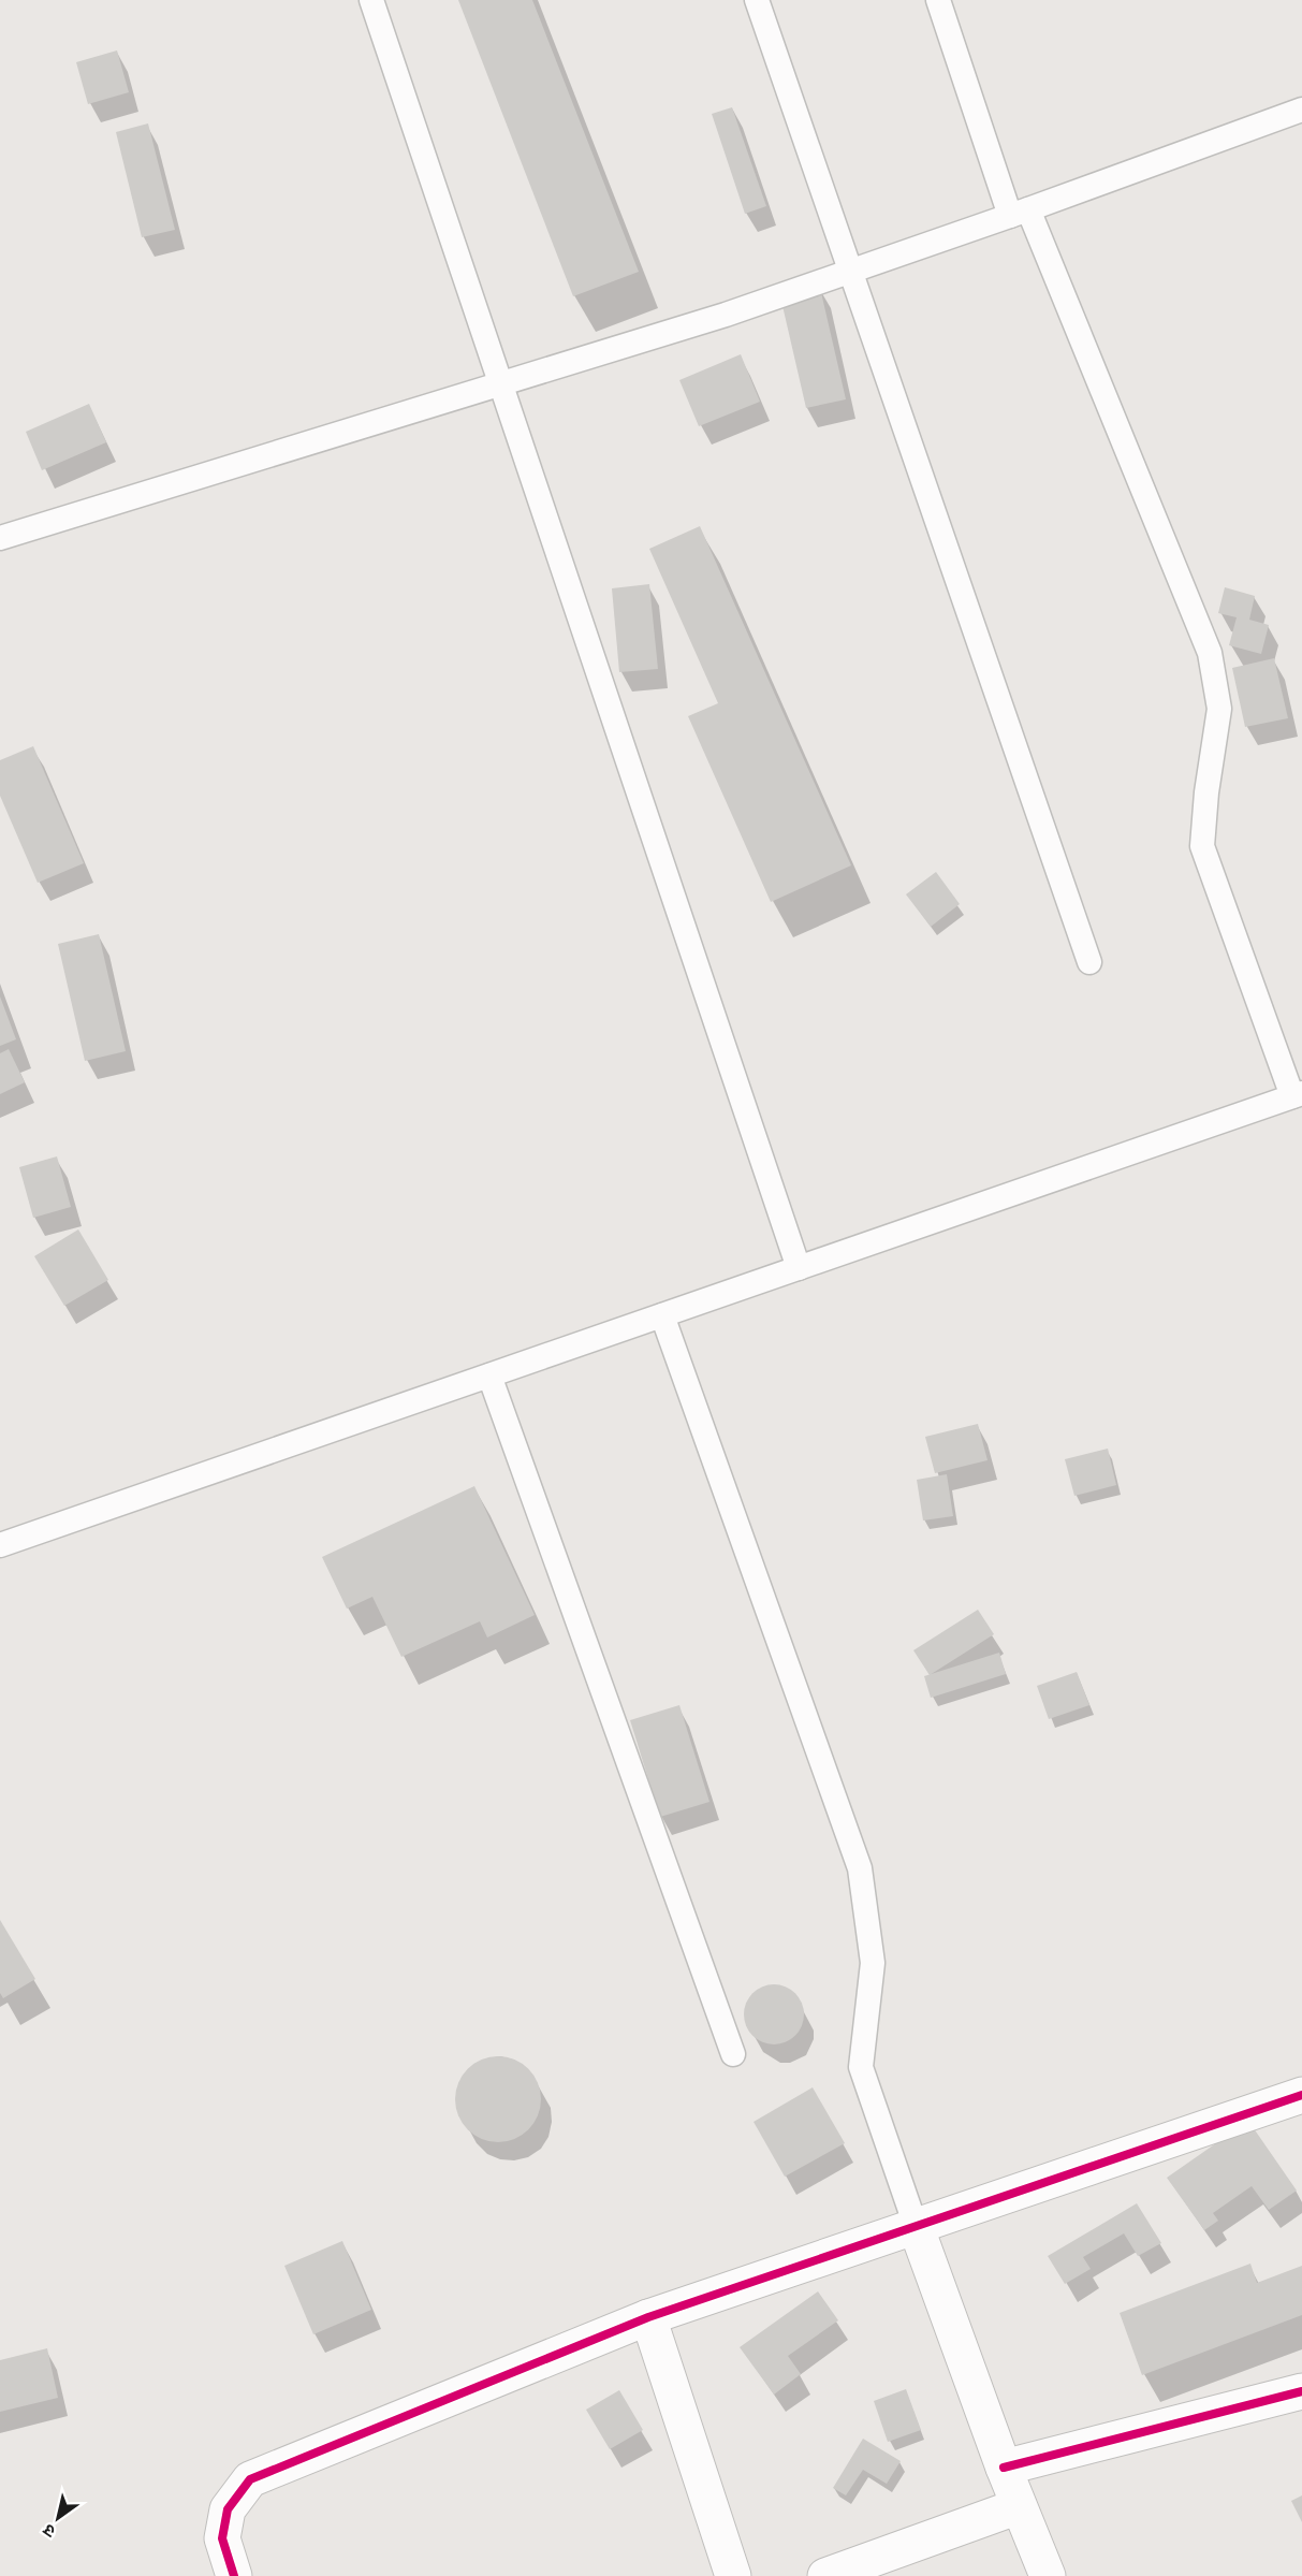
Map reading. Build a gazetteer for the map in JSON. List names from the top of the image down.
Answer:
{
  "north": "bottom left"
}
